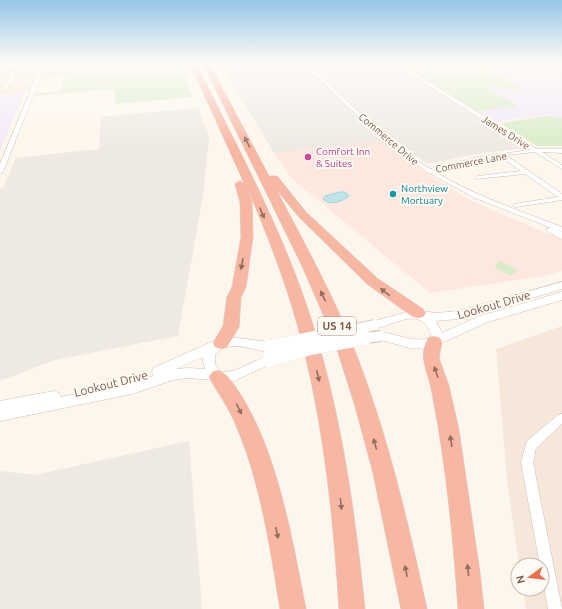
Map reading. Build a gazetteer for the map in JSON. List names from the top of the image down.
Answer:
{
  "streets": {
    "highway": ["US 14"],
    "main road": ["Lookout Drive"],
    "street": ["James Drive", "Commerce Drive", "Commerce Lane"]
  },
  "crossings": [
    ["James Drive", "Commerce Lane"],
    ["Commerce Drive", "Commerce Lane"],
    ["Lookout Drive", "US 14"]
  ],
  "places": ["Comfort Inn & Suites", "Northview Mortuary"],
  "north": "left"
}
